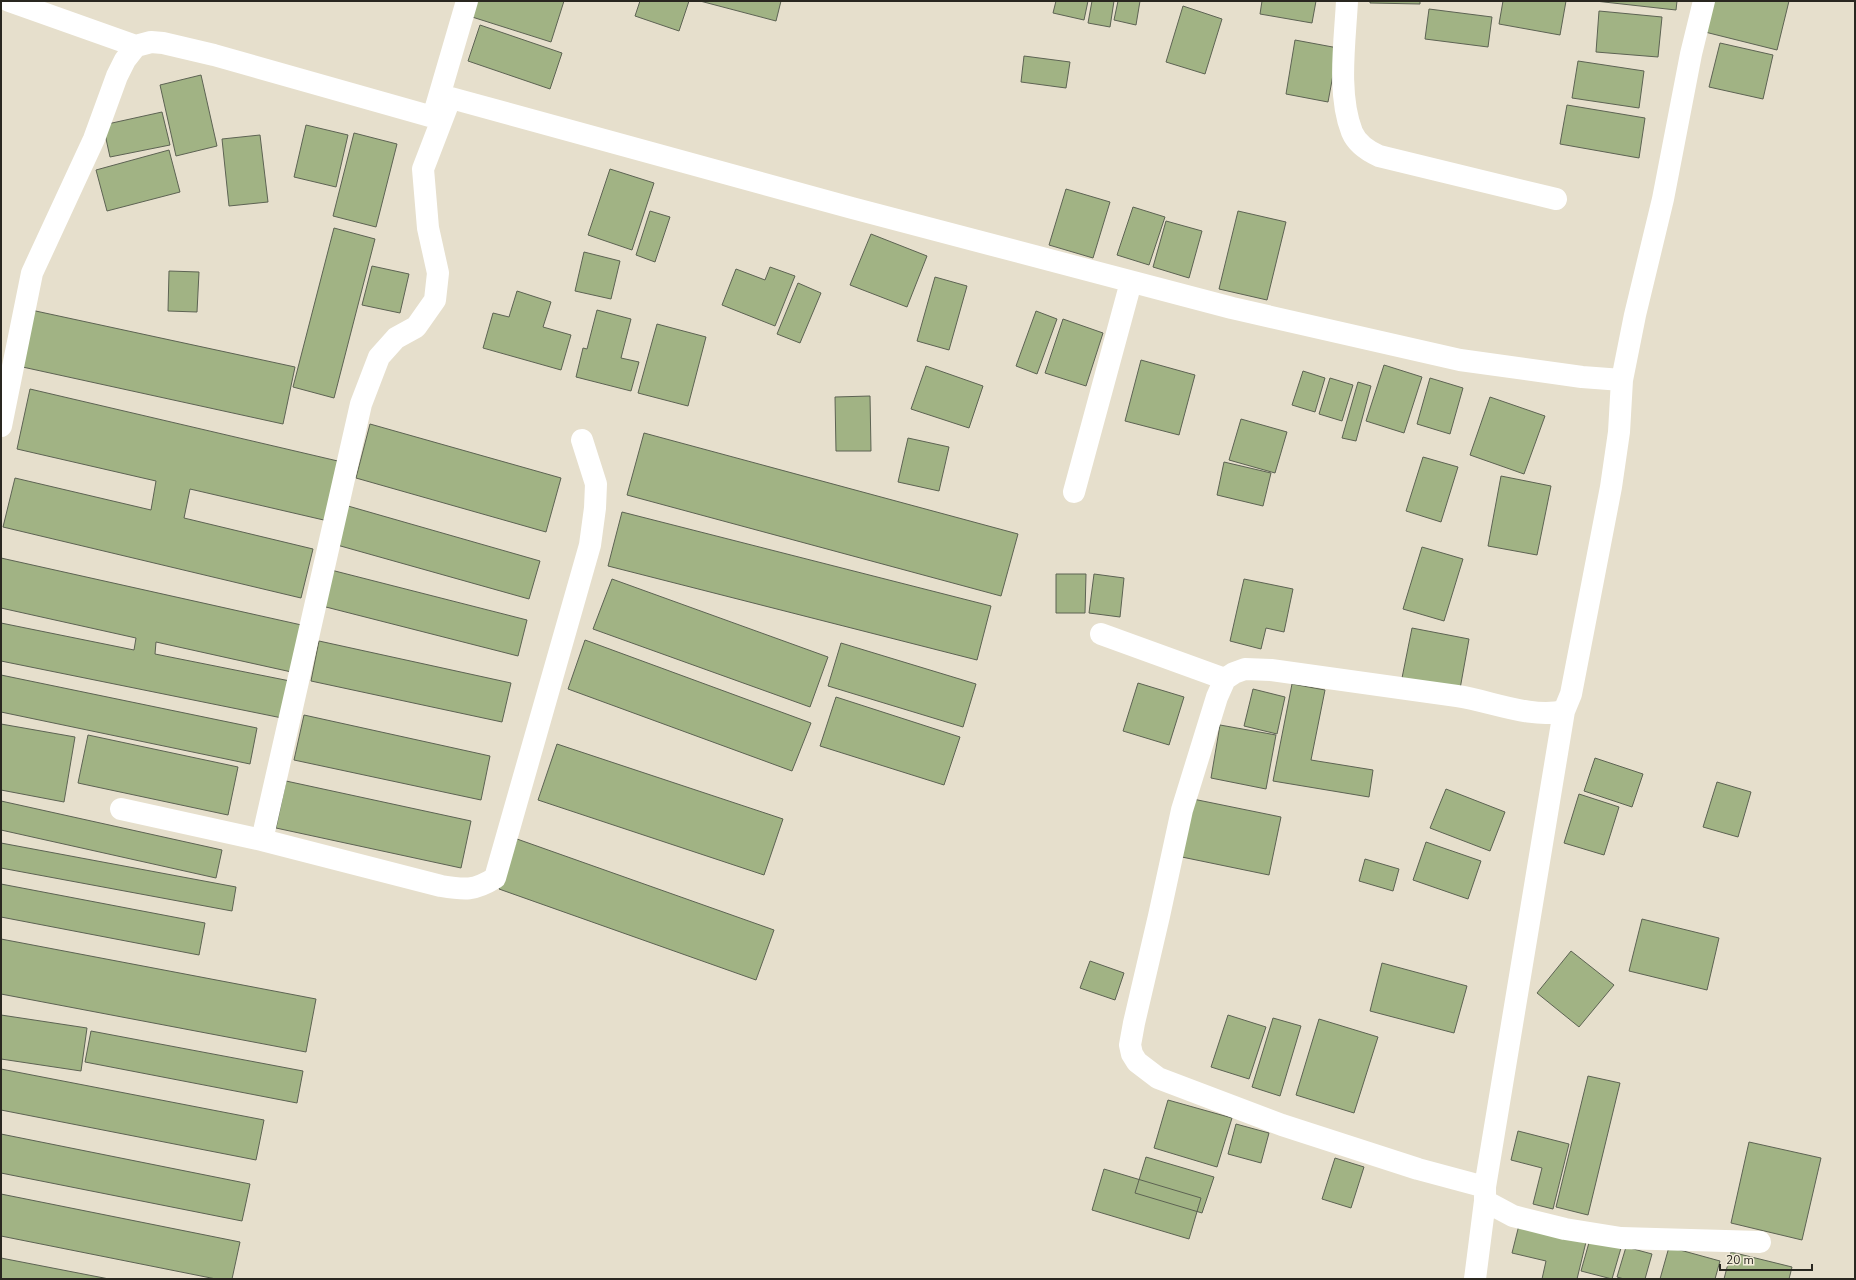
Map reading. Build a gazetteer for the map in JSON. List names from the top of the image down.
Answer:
{
  "scale_bar": "20 m"
}
